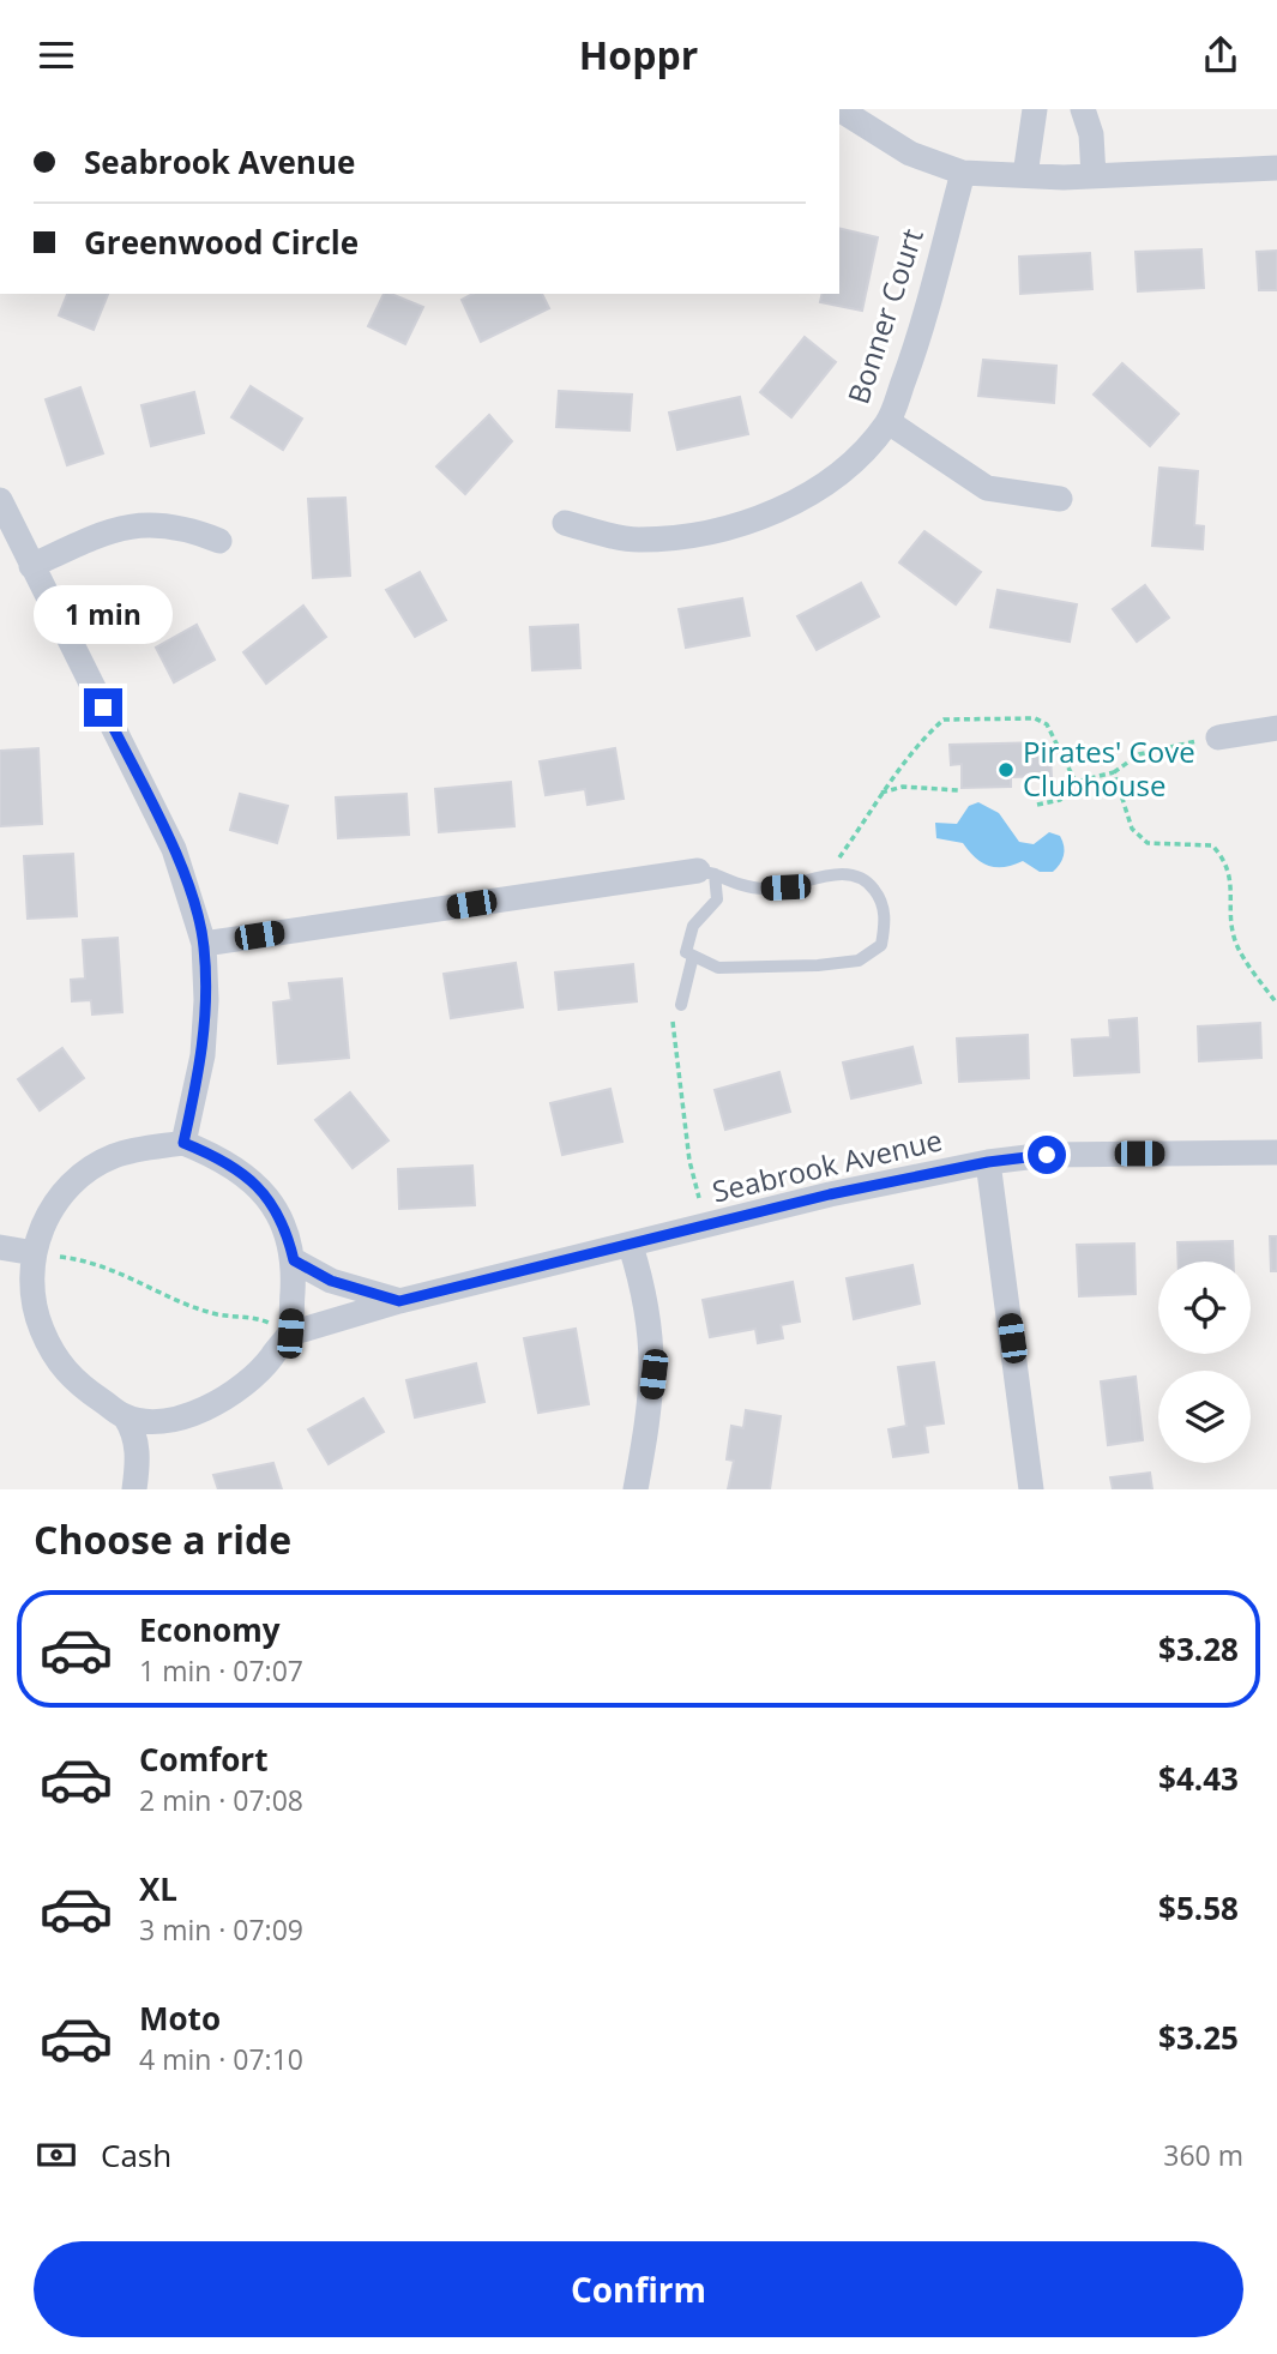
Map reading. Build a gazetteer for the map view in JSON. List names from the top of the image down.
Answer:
{
  "streets": {
    "street": ["Bonner Court", "Seabrook Avenue"]
  },
  "places": ["Pirates' Cove Clubhouse"],
  "page": {
    "header": "Hoppr",
    "banner": ["Seabrook Avenue", "Greenwood Circle"],
    "bubble": "1 min",
    "heading": "Choose a ride",
    "list": [
      {
        "name": "Economy",
        "note": "1 min · 07:07",
        "value": "$3.28"
      },
      {
        "name": "Comfort",
        "note": "2 min · 07:08",
        "value": "$4.43"
      },
      {
        "name": "XL",
        "note": "3 min · 07:09",
        "value": "$5.58"
      },
      {
        "name": "Moto",
        "note": "4 min · 07:10",
        "value": "$3.25"
      }
    ],
    "pay": ["Cash", "360 m"],
    "buttons": "Confirm"
  }
}
